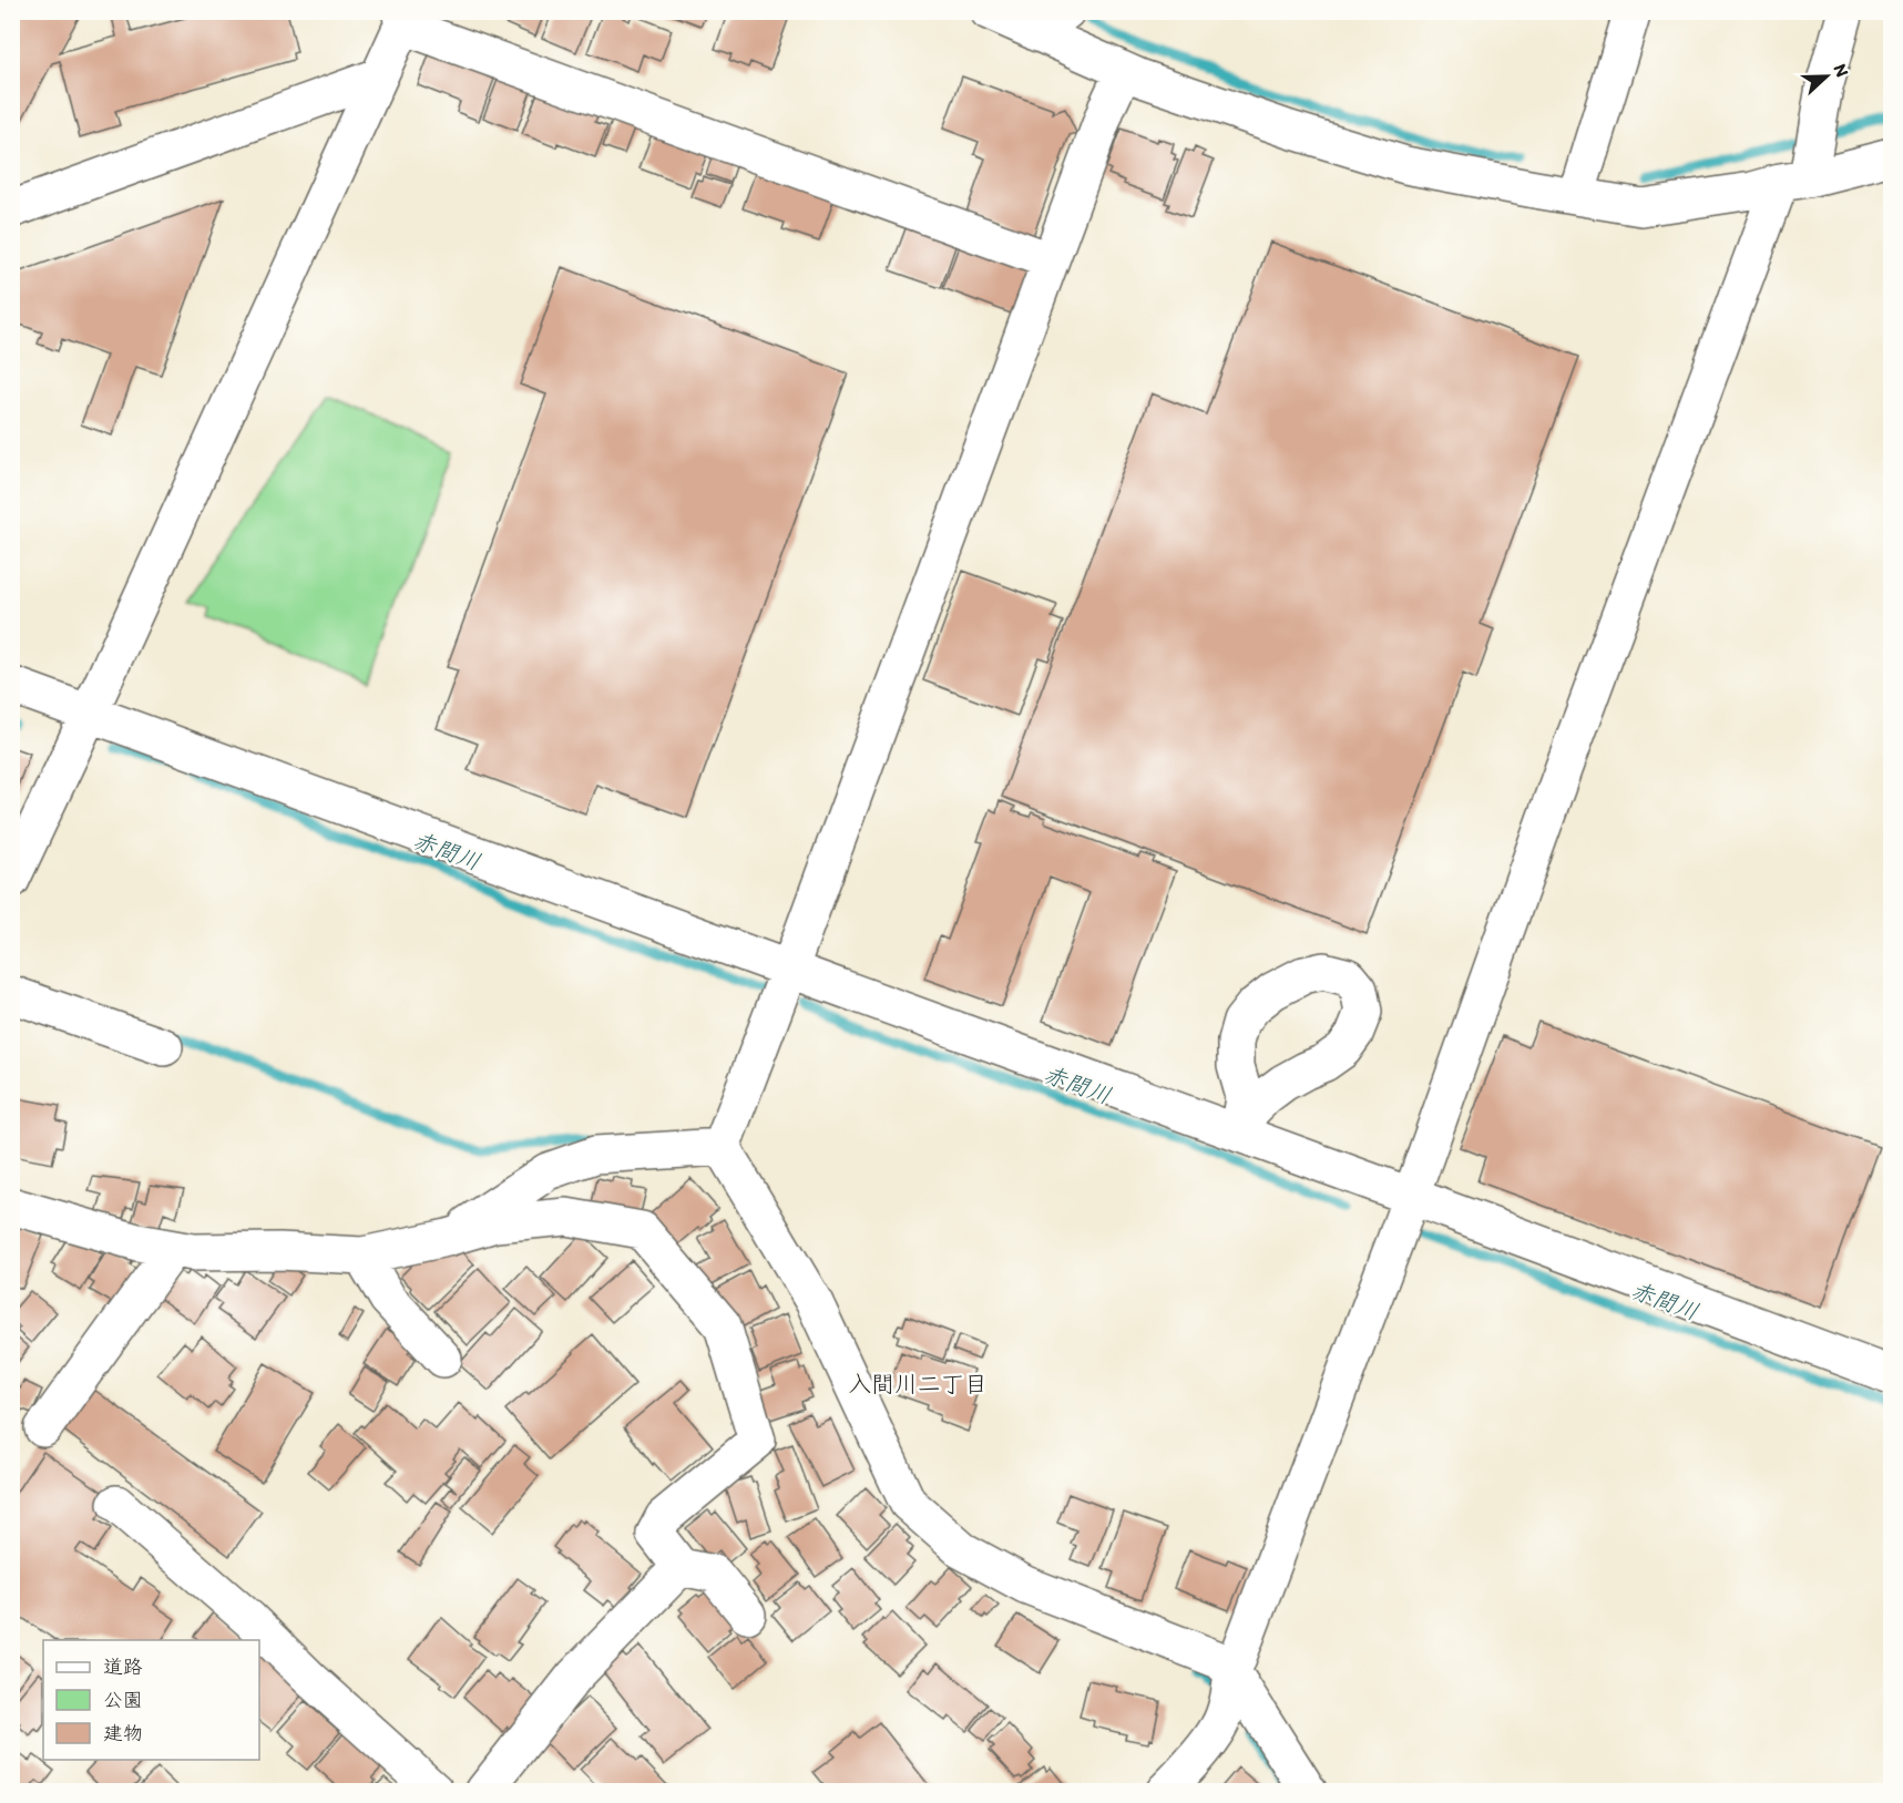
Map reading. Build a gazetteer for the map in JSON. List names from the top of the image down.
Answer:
{
  "districts": ["入間川二丁目"],
  "water": ["赤間川"],
  "legend": ["道路", "公園", "建物"],
  "north": "right"
}
